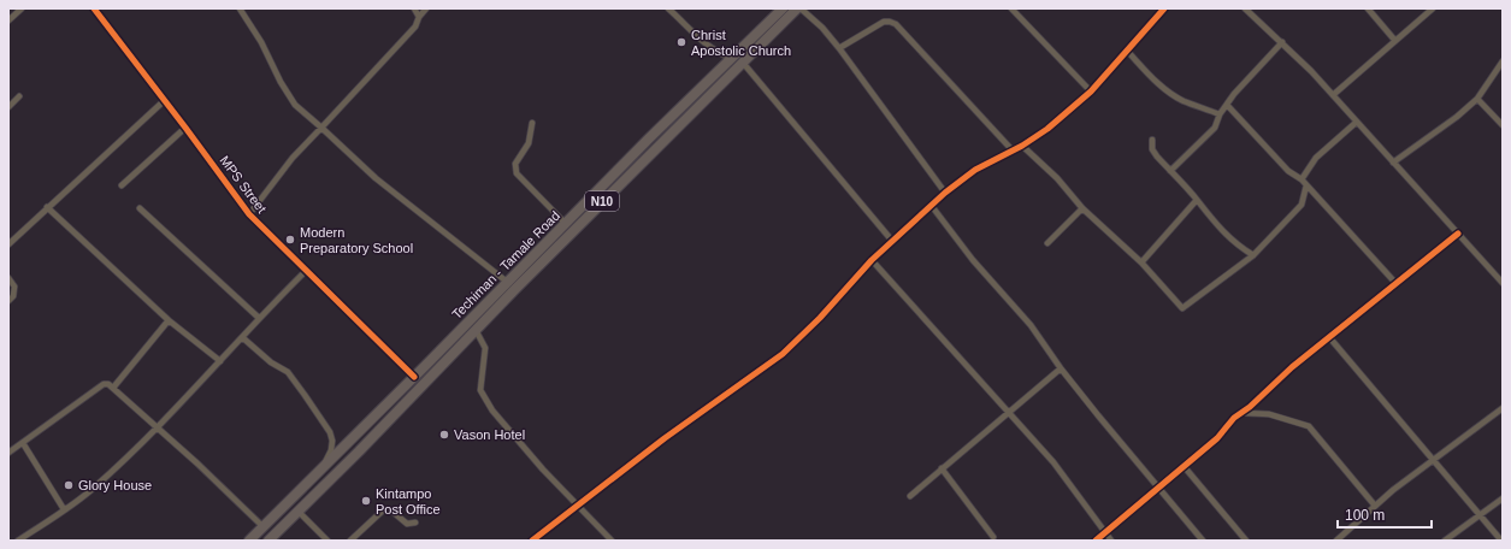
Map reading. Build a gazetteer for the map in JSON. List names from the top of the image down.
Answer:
{
  "streets": {
    "highway": ["N10", "Techiman - Tamale Road"],
    "street": ["MPS Street"]
  },
  "crossings": [
    ["MPS Street", "Techiman - Tamale Road"]
  ],
  "places": [
    "Christ Apostolic Church",
    "Modern Preparatory School",
    "Vason Hotel",
    "Glory House",
    "Kintampo Post Office"
  ],
  "scale_bar": "100 m"
}
